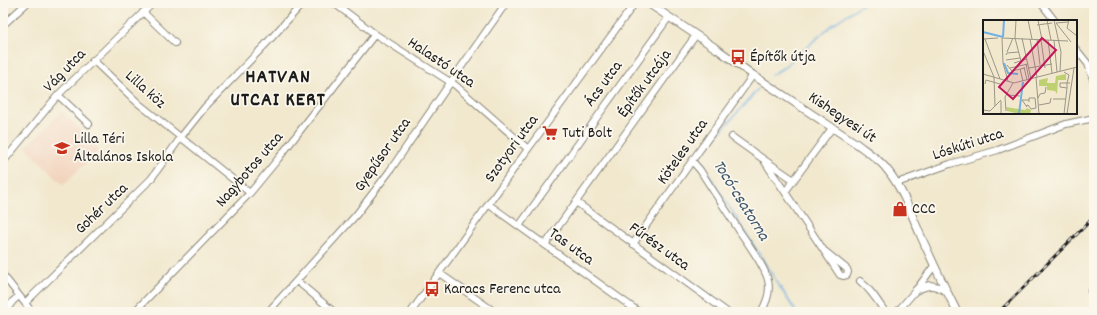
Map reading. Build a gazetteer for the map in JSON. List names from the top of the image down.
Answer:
{
  "streets": {
    "street": [
      "Halastó utca",
      "Vág utca",
      "Ács utca",
      "Építők utcája",
      "Lilla köz",
      "Kishegyesi út",
      "Lóskúti utca",
      "Szotyori utca",
      "Köteles utca",
      "Gyepűsor utca",
      "Nagybotos utca",
      "Gohér utca",
      "Tas utca",
      "Fűrész utca"
    ]
  },
  "crossings": [
    ["Halastó utca", "Szotyori utca"],
    ["Halastó utca", "Gyepűsor utca"],
    ["Halastó utca", "Nagybotos utca"],
    ["Vág utca", "Lilla köz"],
    ["Ács utca", "Kishegyesi út"],
    ["Ács utca", "Tas utca"],
    ["Építők utcája", "Kishegyesi út"],
    ["Építők utcája", "Tas utca"],
    ["Építők utcája", "Fűrész utca"],
    ["Lilla köz", "Nagybotos utca"],
    ["Lilla köz", "Gohér utca"],
    ["Kishegyesi út", "Lóskúti utca"],
    ["Kishegyesi út", "Köteles utca"],
    ["Szotyori utca", "Tas utca"],
    ["Köteles utca", "Fűrész utca"]
  ],
  "districts": ["HATVAN UTCAI KERT"],
  "water": ["Tocó-csatorna"],
  "places": {
    "bus stop": ["Építők útja", "Karacs Ferenc utca"],
    "supermarket": ["Tuti Bolt"],
    "school or university": ["Lilla Téri Általános Iskola"],
    "shop": ["CCC"]
  }
}
